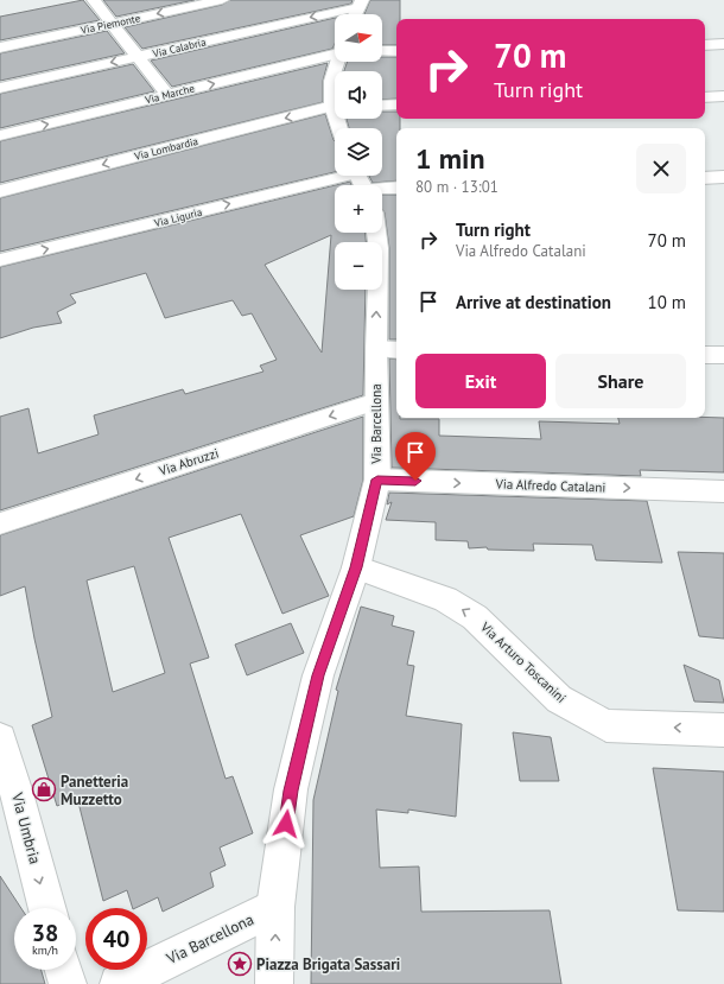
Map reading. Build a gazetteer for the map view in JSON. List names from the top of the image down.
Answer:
{
  "streets": {
    "street": [
      "Via Piemonte",
      "Via Calabria",
      "Via Marche",
      "Via Lombardia",
      "Via Liguria",
      "Via Barcellona",
      "Via Abruzzi",
      "Via Alfredo Catalani",
      "Via Arturo Toscanini",
      "Via Umbria"
    ]
  },
  "crossings": [
    ["Via Barcellona", "Via Abruzzi"],
    ["Via Barcellona", "Via Alfredo Catalani"],
    ["Via Barcellona", "Via Arturo Toscanini"]
  ],
  "one_way": [
    "Via Piemonte",
    "Via Calabria",
    "Via Marche",
    "Via Lombardia",
    "Via Liguria",
    "Via Abruzzi",
    "Via Alfredo Catalani",
    "Via Arturo Toscanini",
    "Via Umbria"
  ],
  "places": {
    "shop": ["Panetteria Muzzetto"],
    "place": ["Piazza Brigata Sassari"]
  },
  "north": "right",
  "page": {
    "map_buttons": ["+", "−"],
    "turn": ["70 m", "Turn right"],
    "heading": ["1 min", "80 m · 13:01"],
    "list": [
      {
        "name": "Turn right",
        "note": "Via Alfredo Catalani",
        "value": "70 m"
      },
      {
        "name": "Arrive at destination",
        "value": "10 m"
      }
    ],
    "buttons": ["Exit", "Share"],
    "speed": "38 km/h",
    "limit": "40"
  }
}
